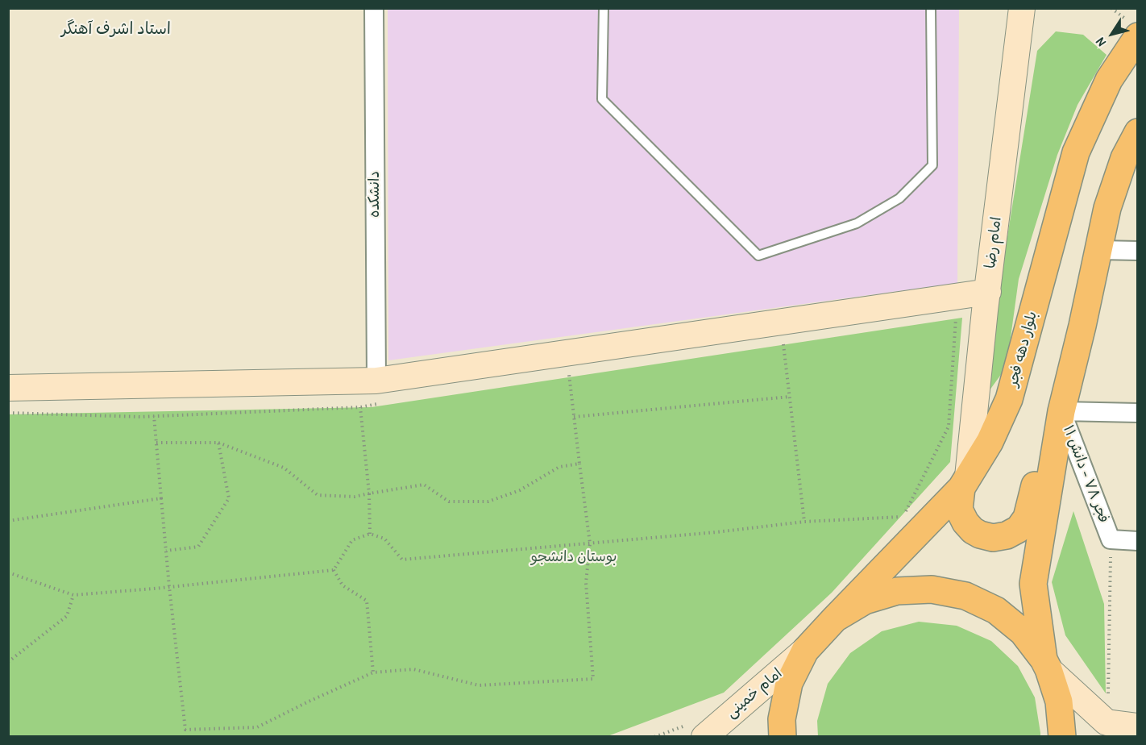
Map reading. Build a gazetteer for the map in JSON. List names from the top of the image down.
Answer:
{
  "streets": {
    "main road": ["بلوار دهه فجر"],
    "street": [
      "دانشکده",
      "امام رضا",
      "فجر ۷۸ - دانش ۱۱",
      "امام خمینی"
    ]
  },
  "crossings": [
    ["امام رضا", "بلوار دهه فجر"]
  ],
  "districts": ["استاد اشرف آهنگر"],
  "parks": ["بوستان دانشجو"],
  "north": "bottom left"
}
